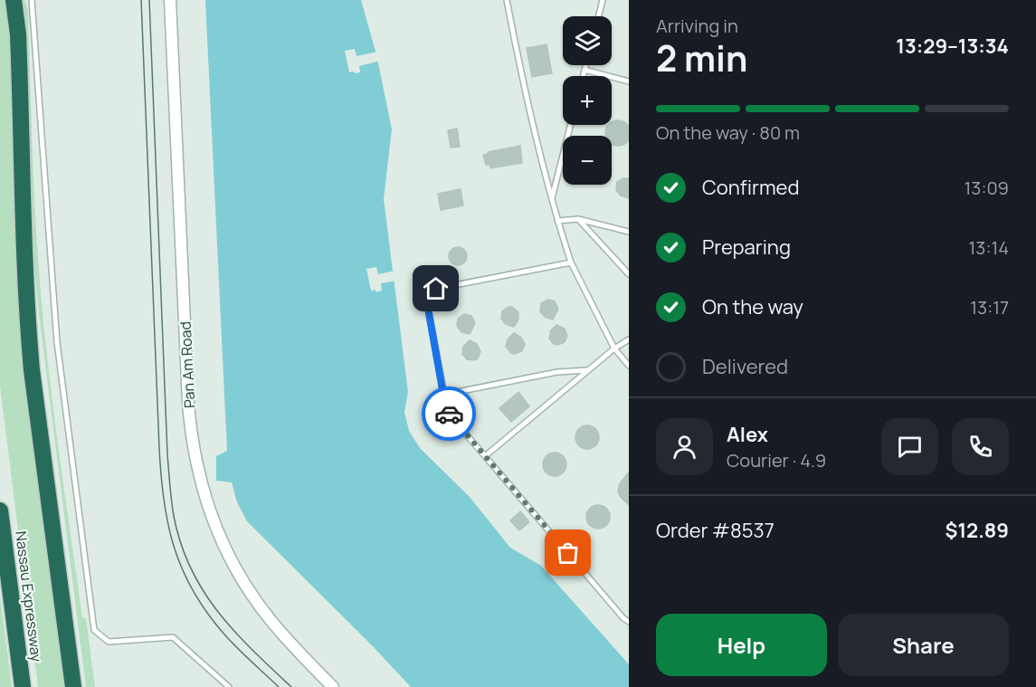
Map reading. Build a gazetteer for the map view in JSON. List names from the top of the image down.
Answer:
{
  "streets": {
    "highway": ["Nassau Expressway"],
    "street": ["Pan Am Road"]
  },
  "page": {
    "heading": ["2 min", "Arriving in", "13:29–13:34"],
    "panel": [
      "Alex",
      "Courier · 4.9",
      "Order #8537",
      "$12.89"
    ],
    "map_buttons": ["+", "−"],
    "bar": "On the way · 80 m",
    "list": [
      ["Confirmed", "13:09"],
      ["Preparing", "13:14"],
      ["On the way", "13:17"],
      "Delivered"
    ],
    "buttons": ["Help", "Share"]
  }
}
